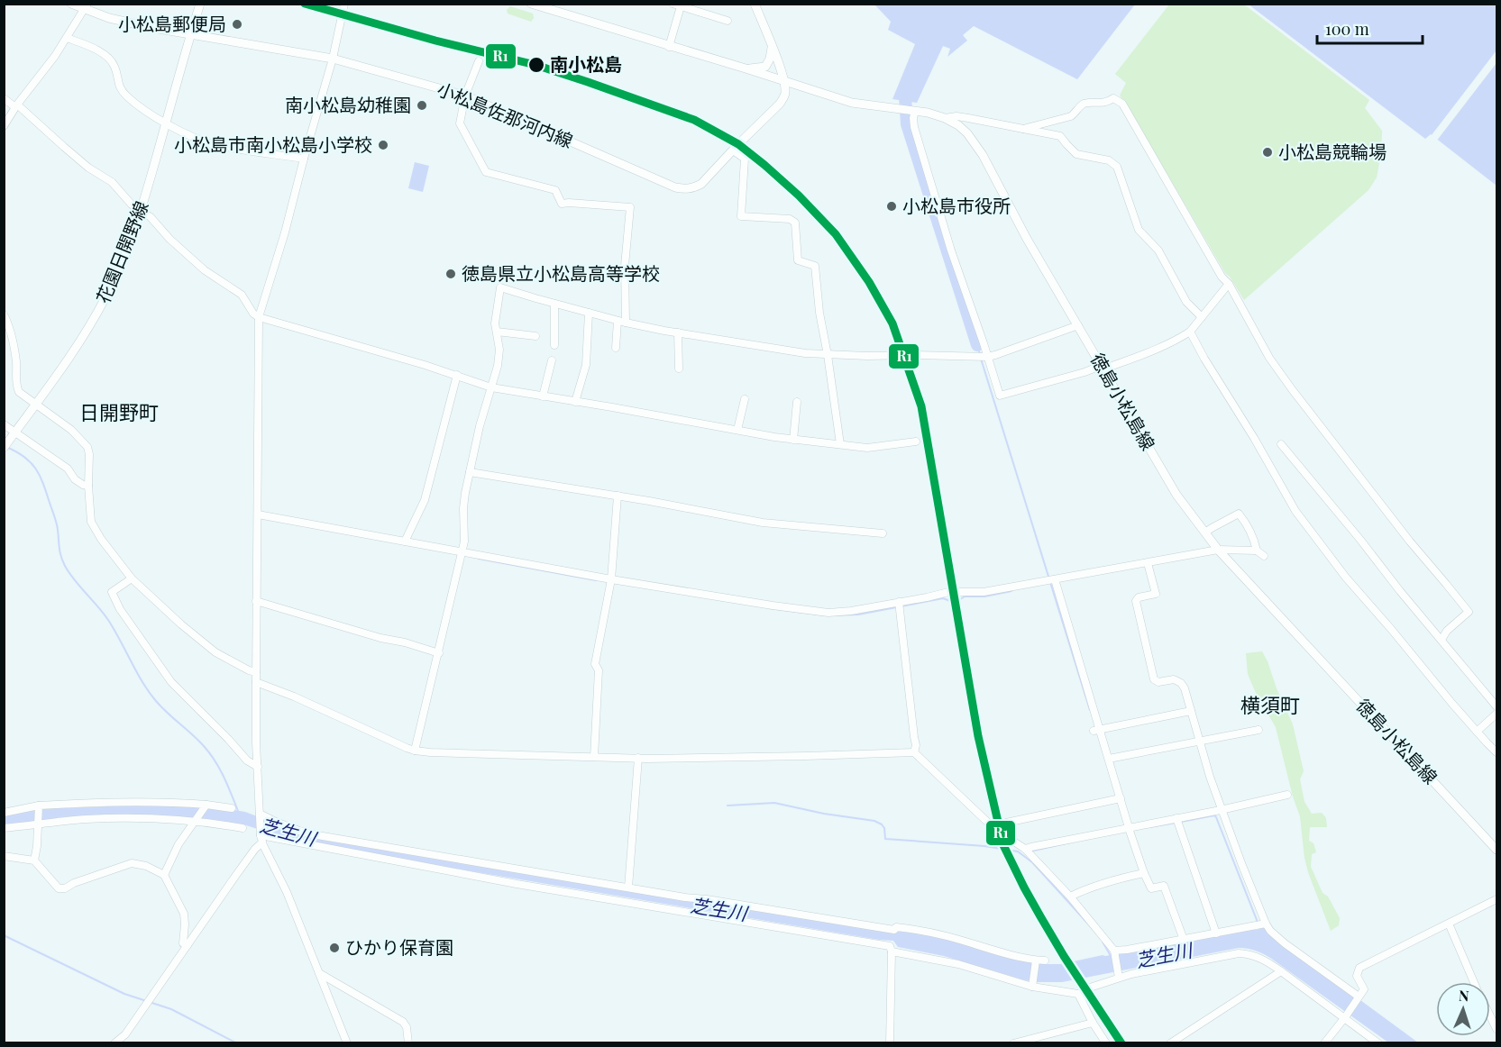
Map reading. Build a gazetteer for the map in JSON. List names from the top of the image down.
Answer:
{
  "streets": {
    "main road": ["小松島佐那河内線", "花園日開野線", "徳島小松島線"]
  },
  "crossings": [
    ["小松島佐那河内線", "花園日開野線"],
    ["小松島佐那河内線", "徳島小松島線"]
  ],
  "districts": ["日開野町", "横須町"],
  "water": ["芝生川"],
  "places": [
    "小松島郵便局",
    "南小松島",
    "南小松島幼稚園",
    "小松島市南小松島小学校",
    "小松島競輪場",
    "小松島市役所",
    "徳島県立小松島高等学校",
    "ひかり保育園"
  ],
  "lines": ["transit line R1"],
  "scale_bar": "100 m",
  "north": "top"
}
